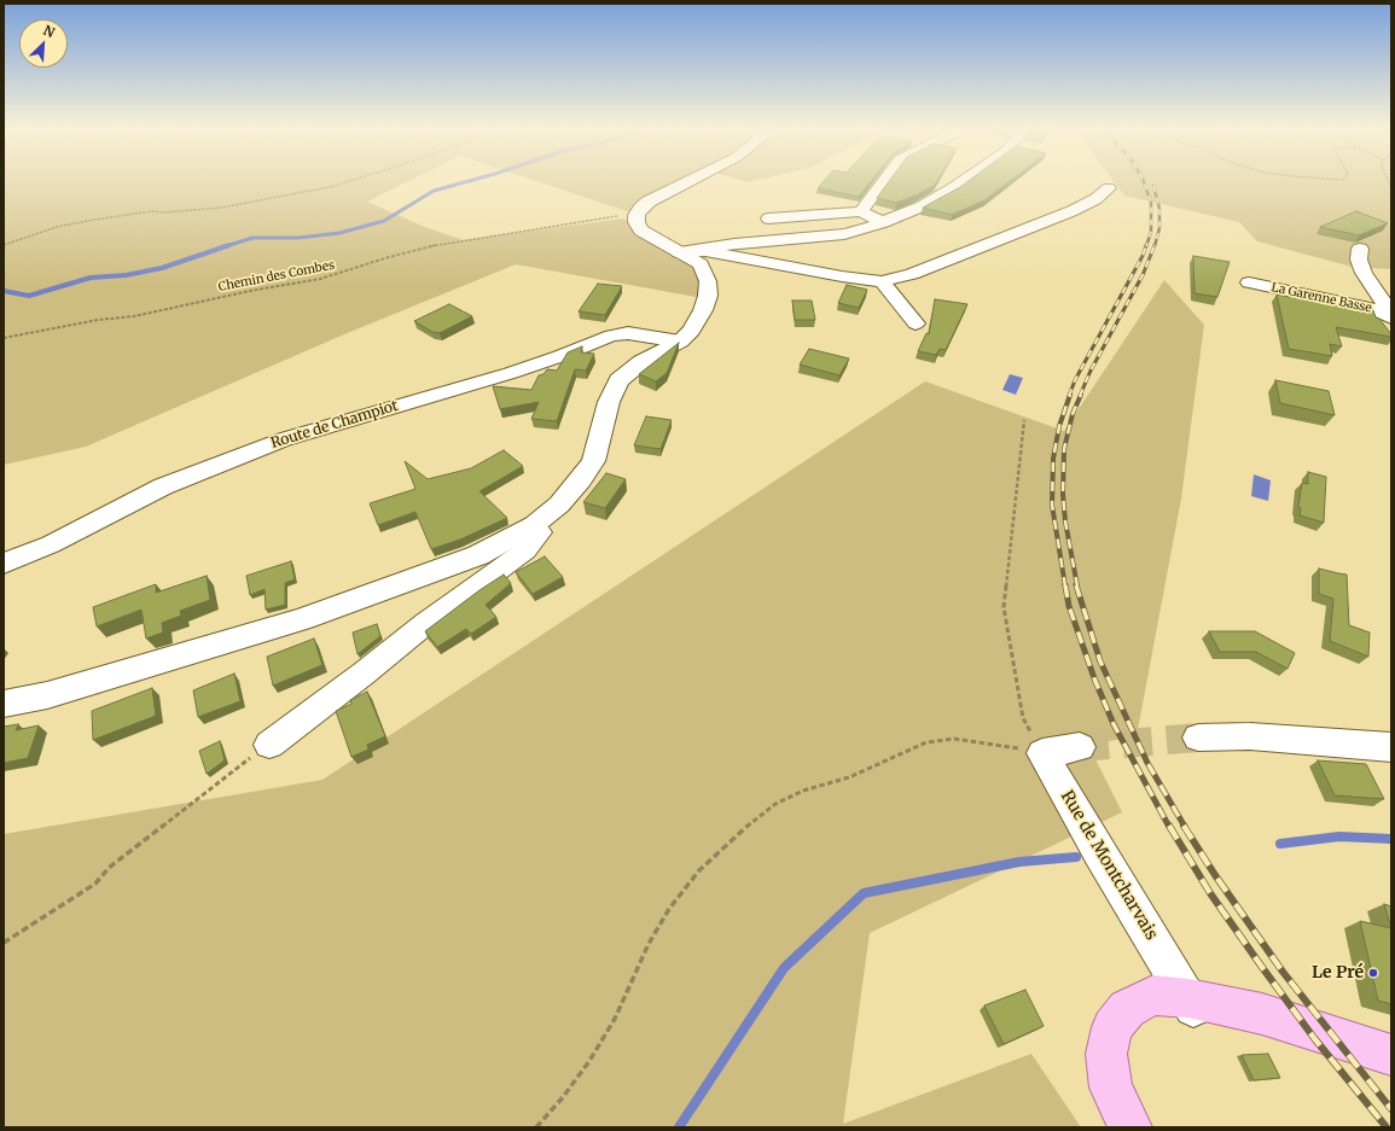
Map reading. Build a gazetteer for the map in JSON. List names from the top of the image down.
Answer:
{
  "streets": {
    "street": ["La Garenne Basse", "Route de Champiot", "Rue de Montcharvais"],
    "path": ["Chemin des Combes"]
  },
  "places": ["Le Pré"],
  "north": "top right"
}
